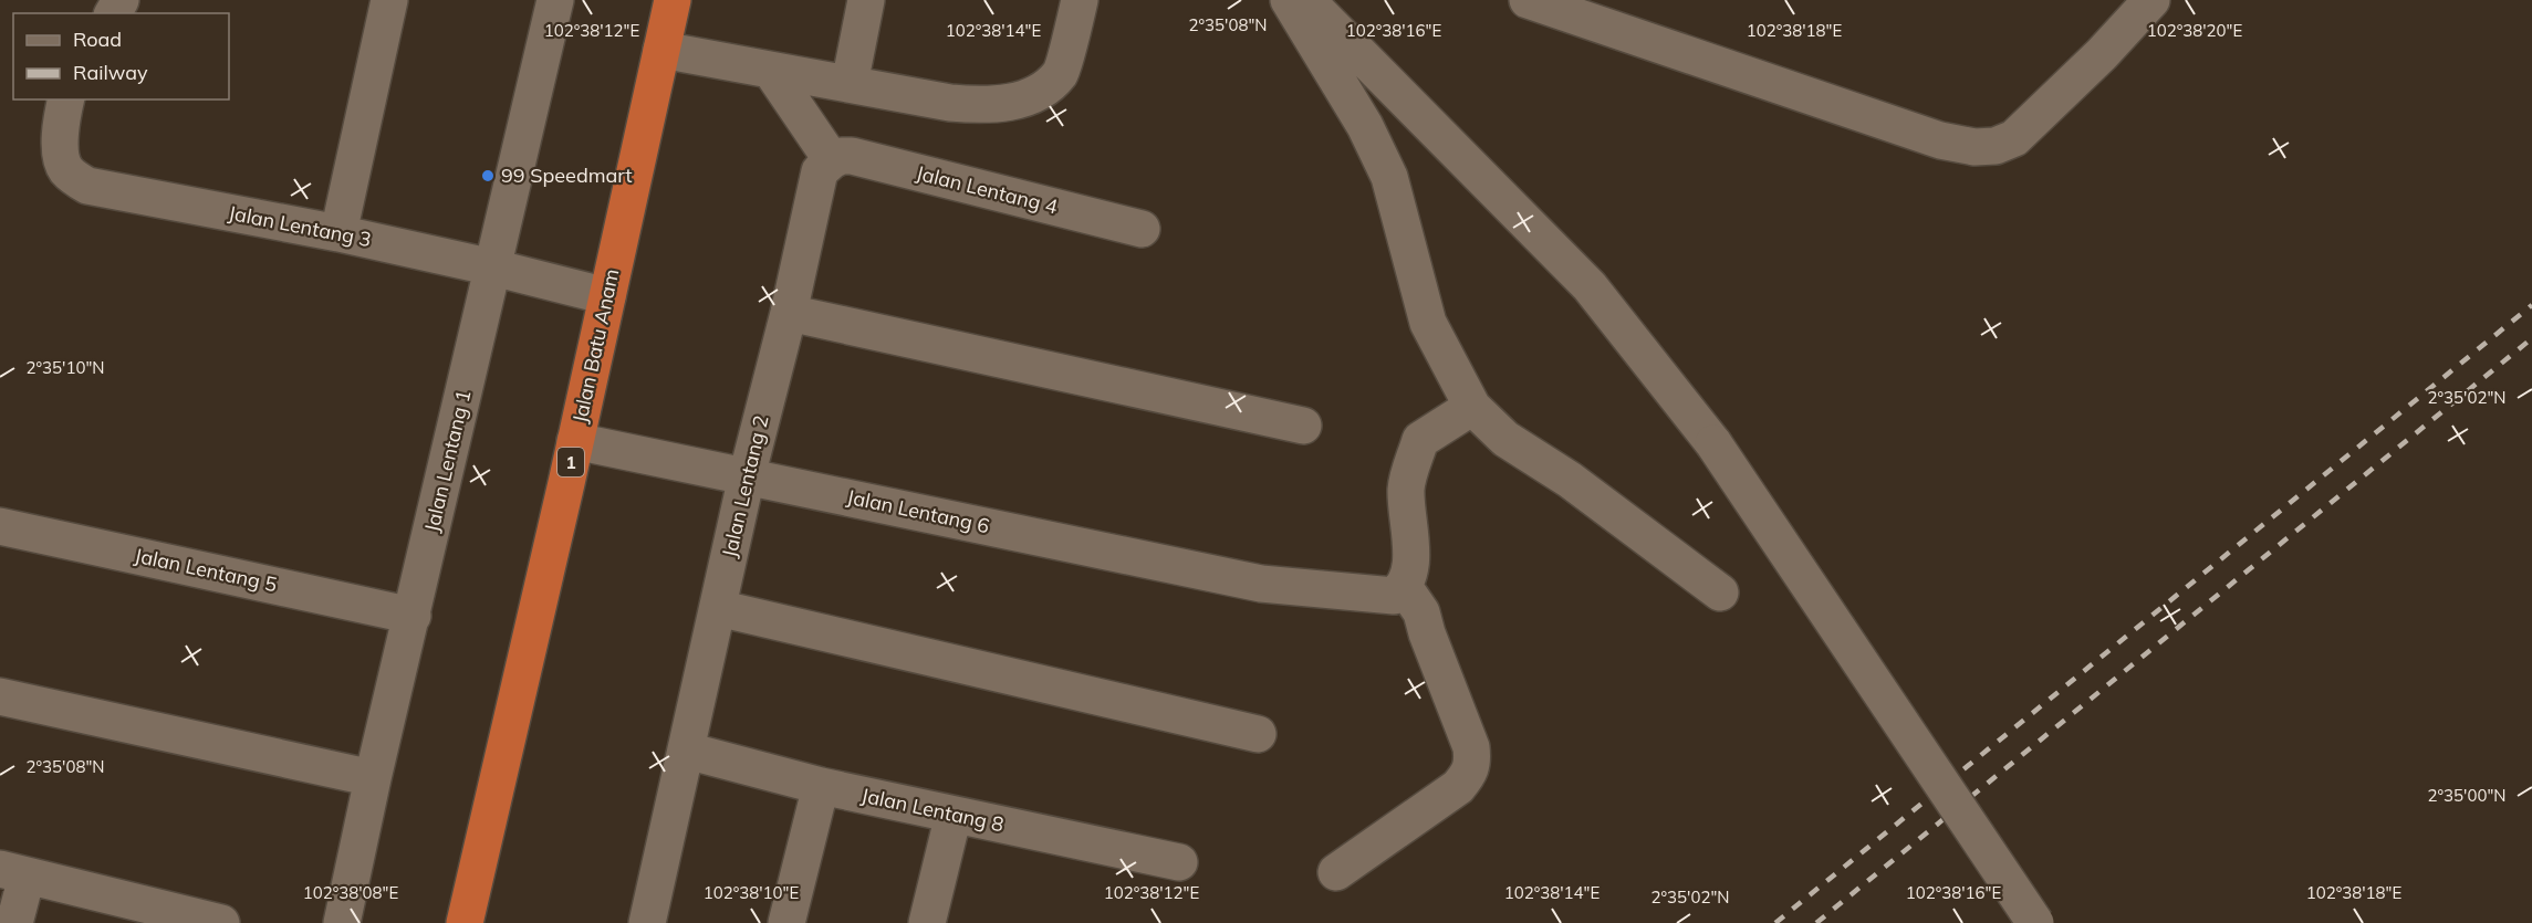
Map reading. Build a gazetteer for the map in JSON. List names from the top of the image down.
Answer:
{
  "streets": {
    "highway": ["Jalan Batu Anam", "1"],
    "street": [
      "Jalan Lentang 4",
      "Jalan Lentang 3",
      "Jalan Lentang 1",
      "Jalan Lentang 2",
      "Jalan Lentang 6",
      "Jalan Lentang 5",
      "Jalan Lentang 8"
    ]
  },
  "crossings": [
    ["Jalan Lentang 4", "Jalan Lentang 2"],
    ["Jalan Lentang 3", "Jalan Batu Anam"],
    ["Jalan Lentang 3", "Jalan Lentang 1"],
    ["Jalan Batu Anam", "Jalan Lentang 6"],
    ["Jalan Lentang 1", "Jalan Lentang 5"],
    ["Jalan Lentang 2", "Jalan Lentang 6"],
    ["Jalan Lentang 2", "Jalan Lentang 8"]
  ],
  "places": ["99 Speedmart"],
  "legend": ["Road", "Railway"],
  "coordinates": [
    "2°35'08\"N",
    "102°38'12\"E",
    "102°38'14\"E",
    "102°38'16\"E",
    "102°38'18\"E",
    "102°38'20\"E",
    "2°35'10\"N",
    "2°35'02\"N",
    "2°35'00\"N",
    "102°38'08\"E",
    "102°38'10\"E"
  ]
}
